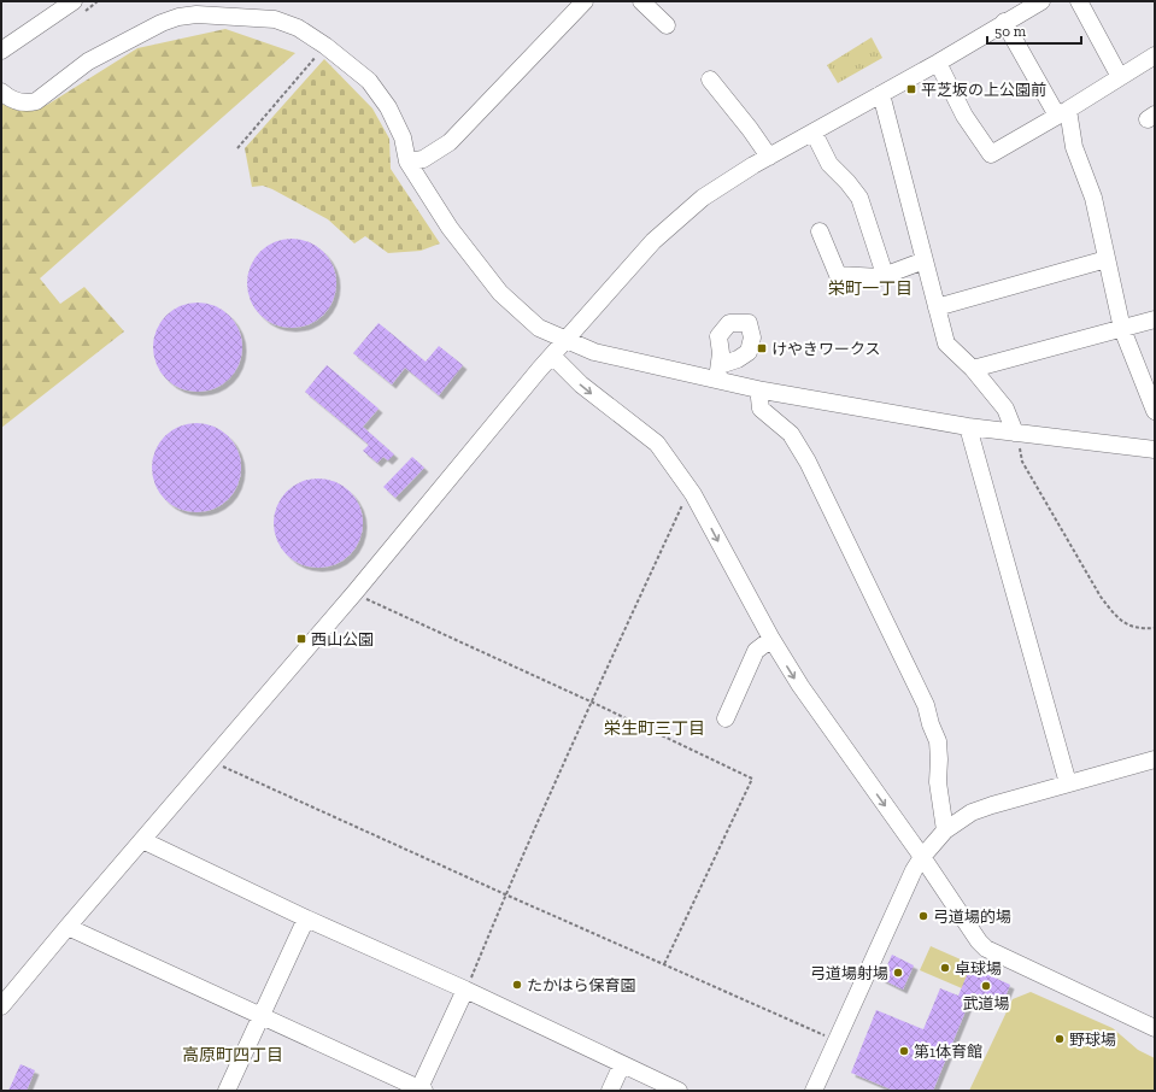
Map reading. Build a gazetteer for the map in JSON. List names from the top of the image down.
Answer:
{
  "districts": ["栄町一丁目", "栄生町三丁目", "高原町四丁目"],
  "places": {
    "transit": ["平芝坂の上公園前", "けやきワークス", "西山公園"],
    "other": [
      "弓道場的場",
      "卓球場",
      "弓道場射場",
      "たかはら保育園",
      "武道場",
      "野球場",
      "第1体育館"
    ]
  },
  "scale_bar": "50 m"
}
